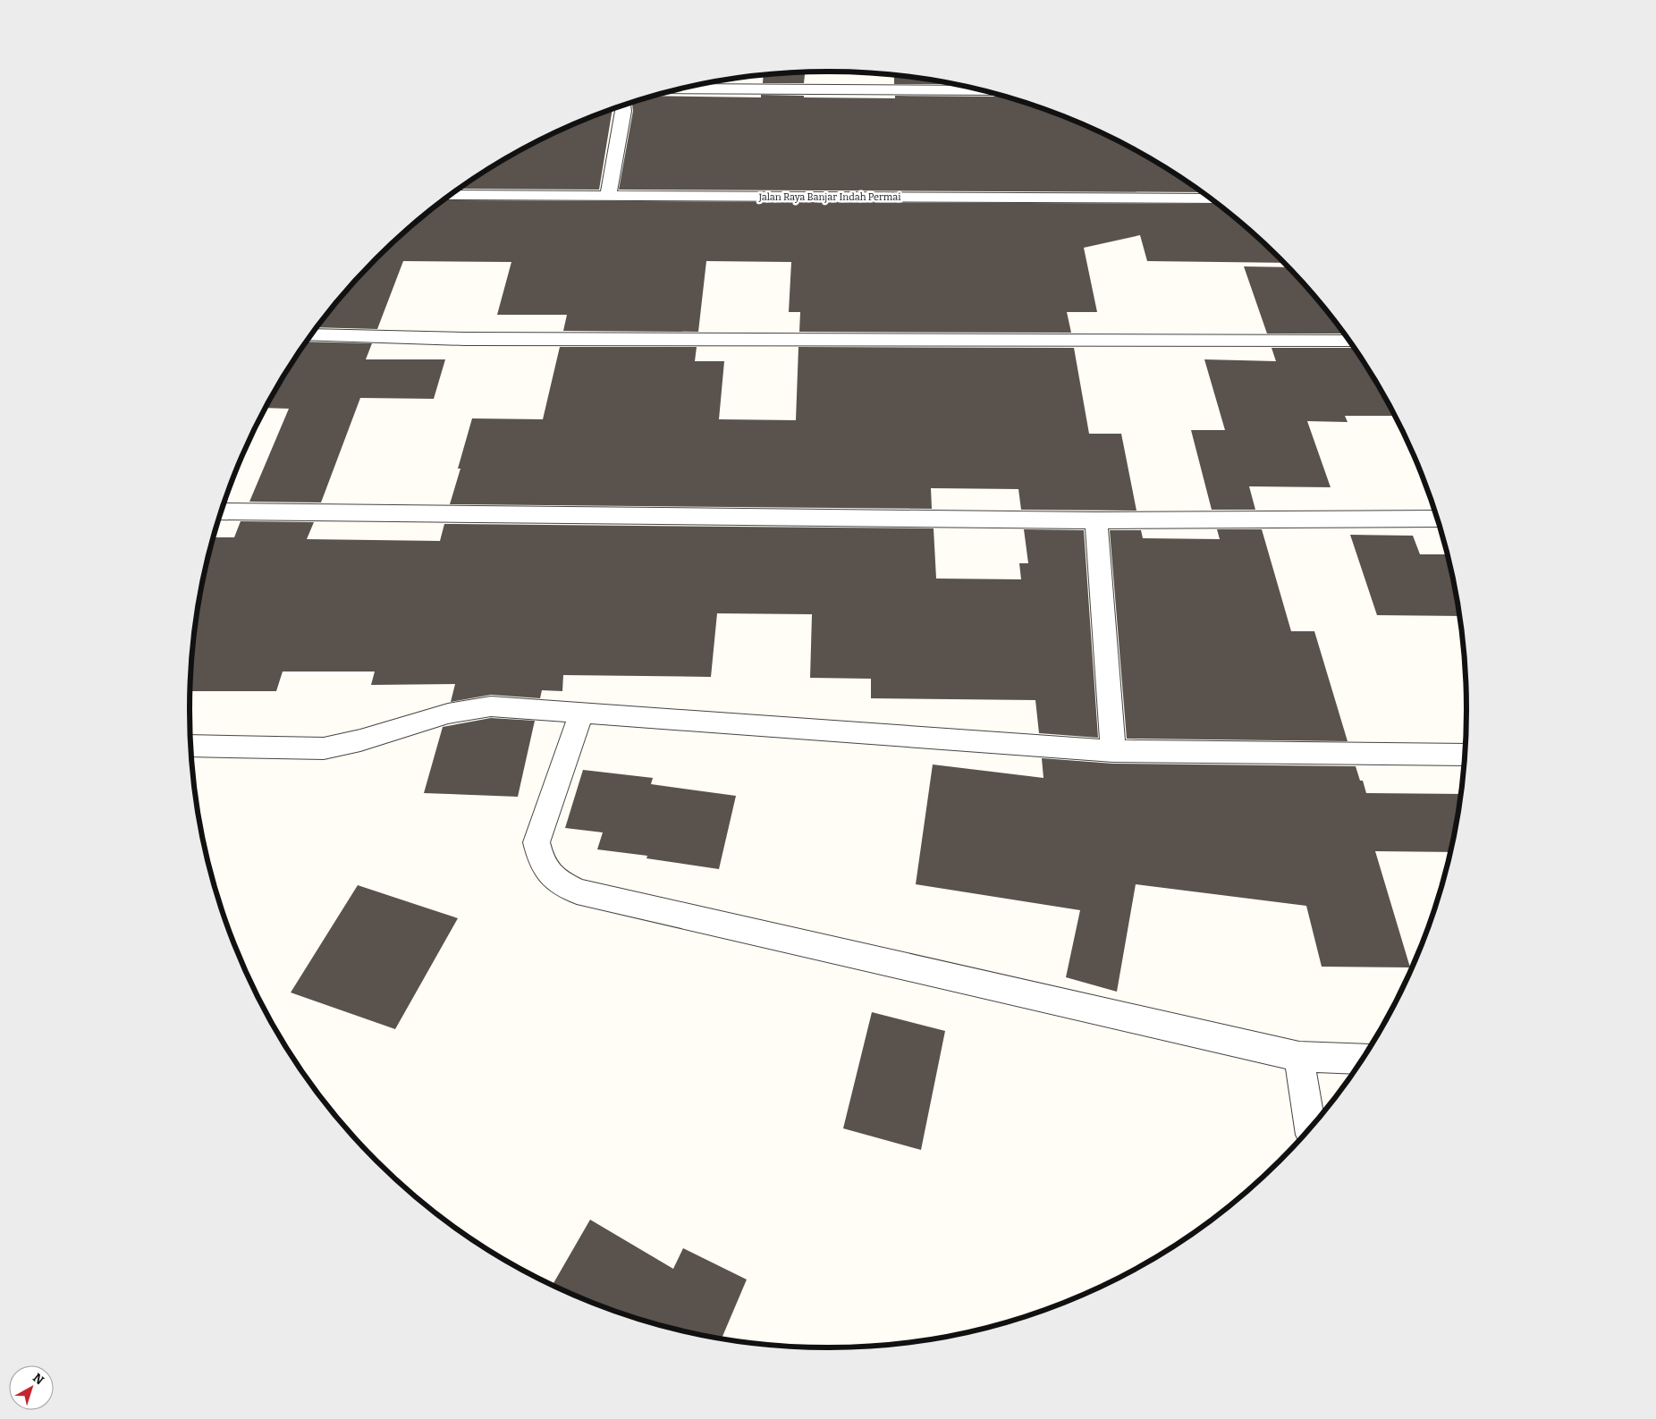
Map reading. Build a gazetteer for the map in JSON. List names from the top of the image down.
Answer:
{
  "streets": {
    "street": ["Jalan Raya Banjar Indah Permai"]
  },
  "north": "top right"
}
